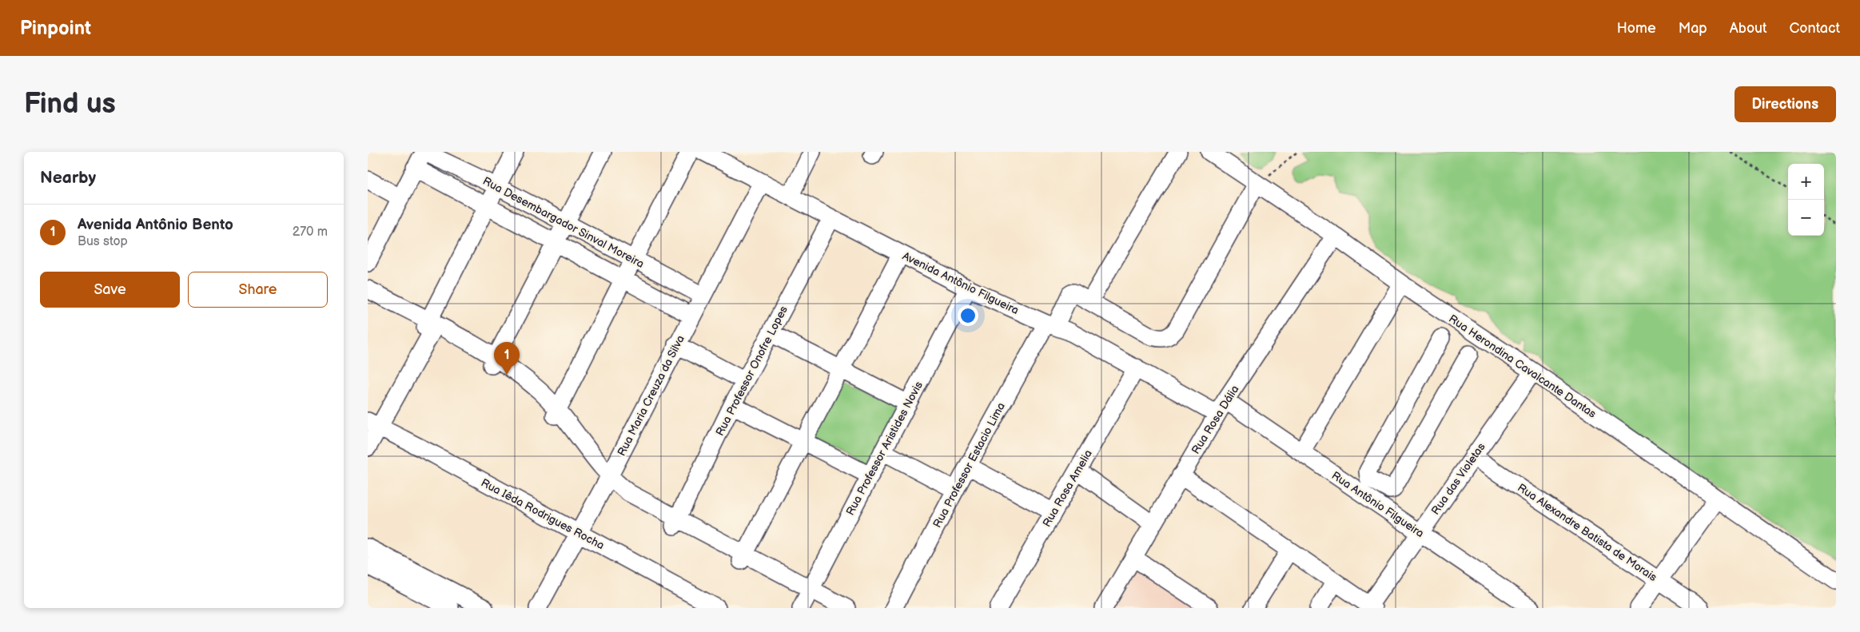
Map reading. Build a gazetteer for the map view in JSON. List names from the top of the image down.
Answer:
{
  "streets": {
    "street": [
      "Rua Desembargador Sinval Moreira",
      "Avenida Antônio Filgueira",
      "Rua Herondina Cavalcante Dantas",
      "Rua Professor Onofre Lopes",
      "Rua Maria Creuza da Silva",
      "Rua Rosa Dália",
      "Rua Professor Aristides Novis",
      "Rua Professor Estacio Lima",
      "Rua das Violetas",
      "Rua Rosa Amelia",
      "Rua Antônio Filgueira",
      "Rua Iêda Rodrigues Rocha",
      "Rua Alexandre Batista de Morais"
    ]
  },
  "crossings": [
    ["Rua Desembargador Sinval Moreira", "Rua Maria Creuza da Silva"],
    ["Avenida Antônio Filgueira", "Rua Professor Onofre Lopes"],
    ["Avenida Antônio Filgueira", "Rua Maria Creuza da Silva"],
    ["Avenida Antônio Filgueira", "Rua Rosa Dália"],
    ["Avenida Antônio Filgueira", "Rua Professor Aristides Novis"],
    ["Avenida Antônio Filgueira", "Rua Professor Estacio Lima"],
    ["Avenida Antônio Filgueira", "Rua Rosa Amelia"],
    ["Avenida Antônio Filgueira", "Rua Antônio Filgueira"],
    ["Rua Herondina Cavalcante Dantas", "Rua Rosa Dália"],
    ["Rua Herondina Cavalcante Dantas", "Rua das Violetas"],
    ["Rua Maria Creuza da Silva", "Rua Iêda Rodrigues Rocha"],
    ["Rua Rosa Dália", "Rua Antônio Filgueira"],
    ["Rua das Violetas", "Rua Antônio Filgueira"],
    ["Rua das Violetas", "Rua Alexandre Batista de Morais"]
  ],
  "page": {
    "header": "Pinpoint",
    "nav": [
      "Home",
      "Map",
      "About",
      "Contact"
    ],
    "buttons": [
      "Directions",
      ["Save", "Share"]
    ],
    "title": "Find us",
    "heading": "Nearby",
    "map_buttons": ["+", "−"],
    "list": [
      {
        "mark": "1",
        "name": "Avenida Antônio Bento",
        "note": "Bus stop",
        "value": "270 m"
      }
    ],
    "pins": "1"
  }
}
